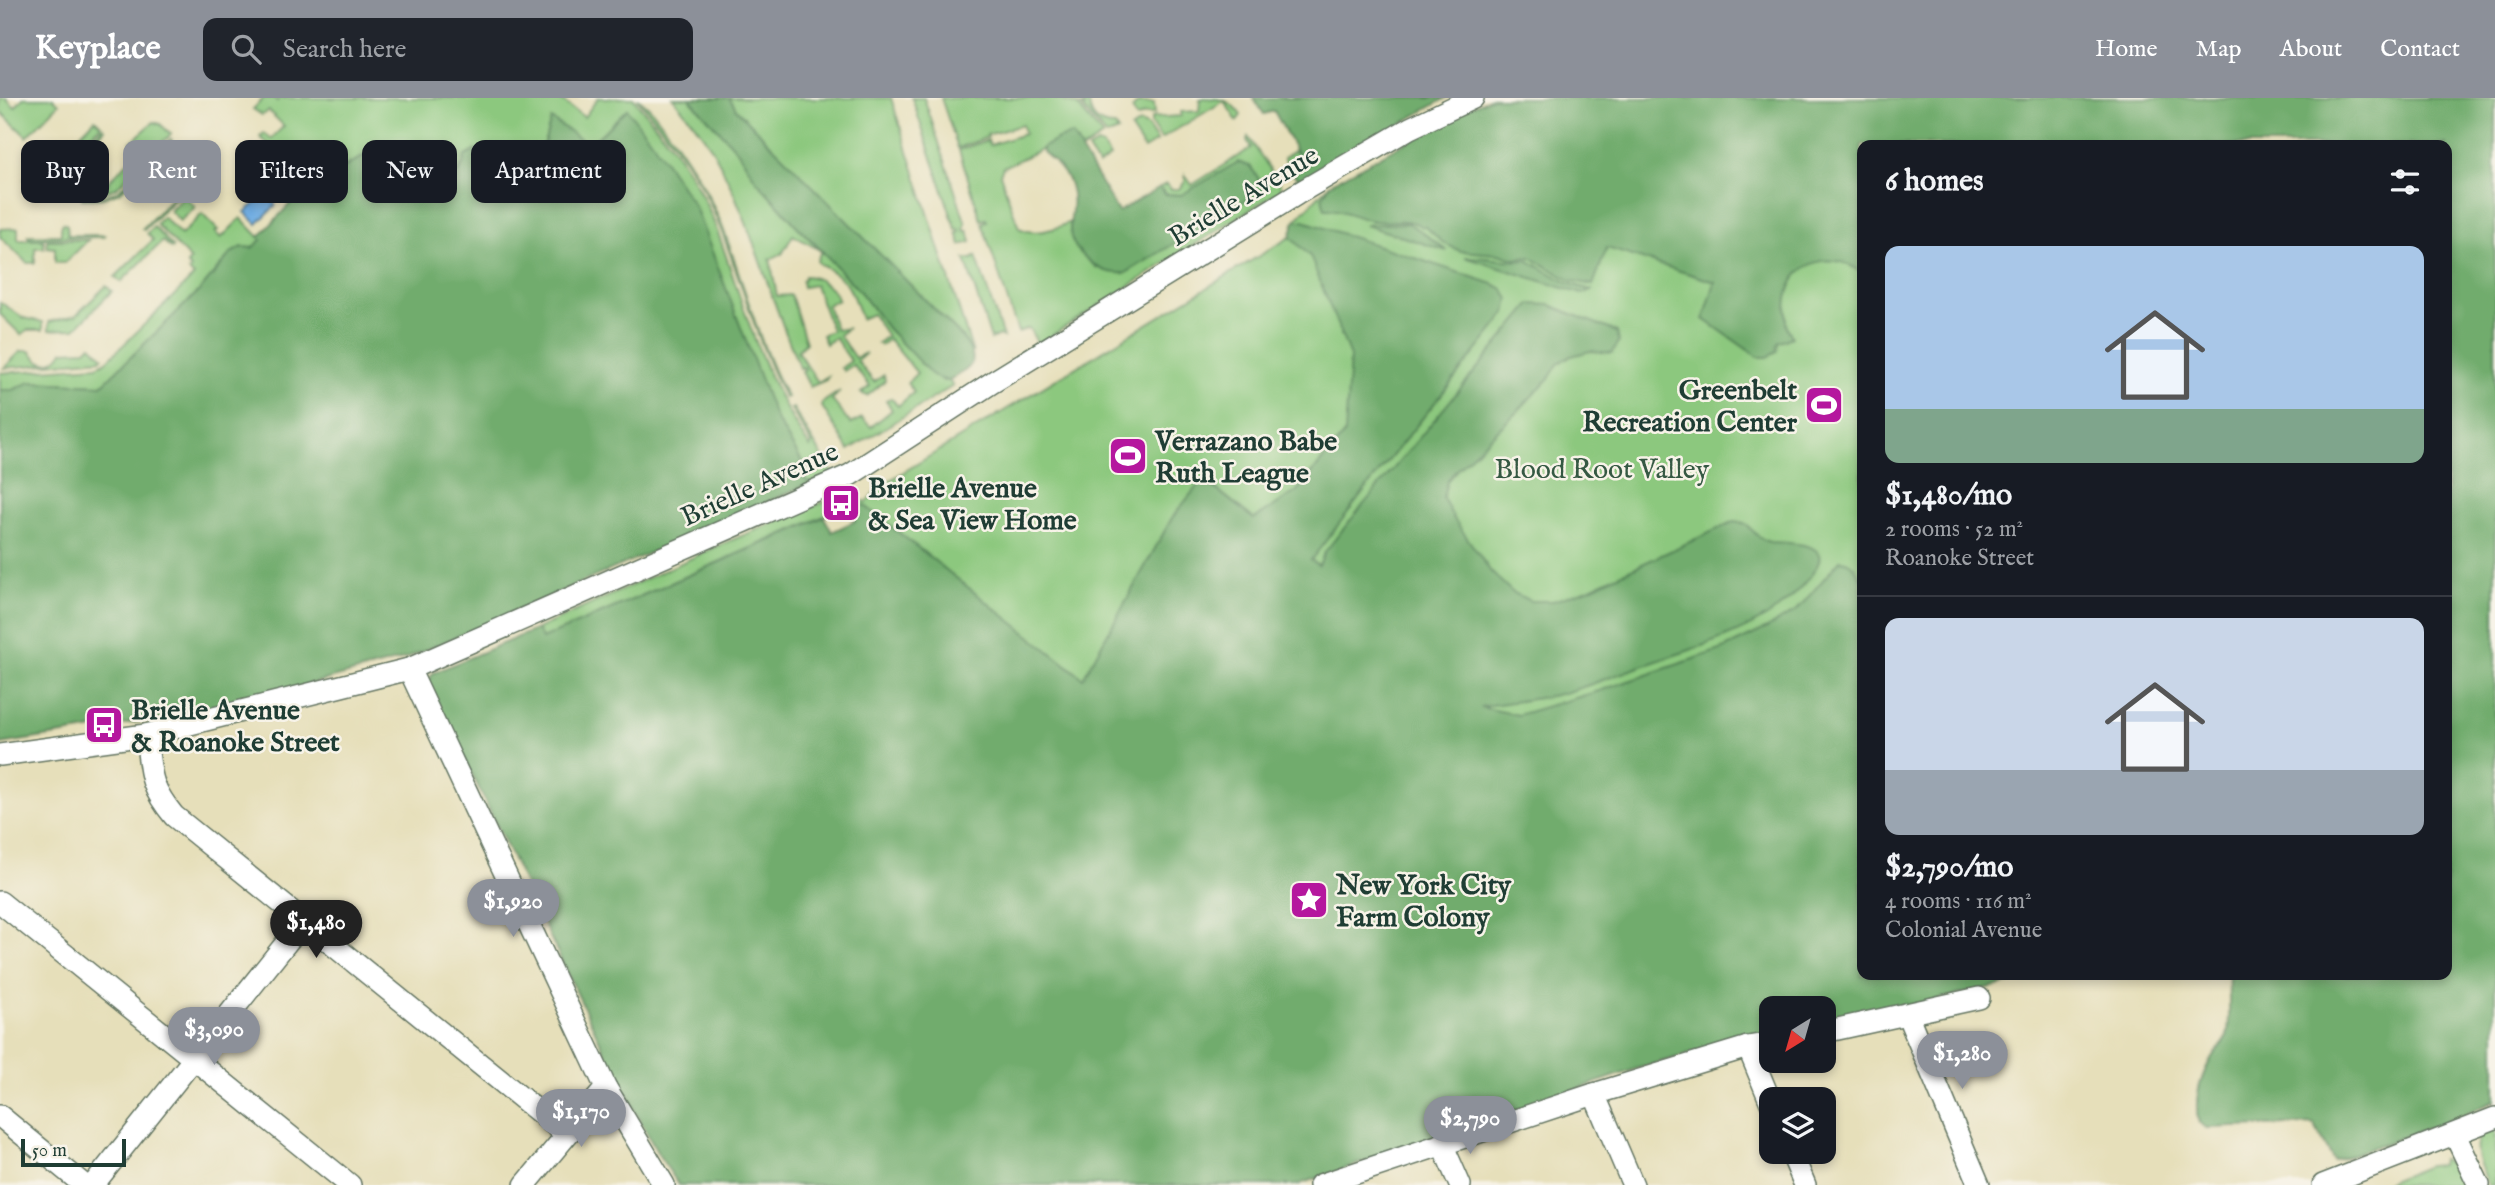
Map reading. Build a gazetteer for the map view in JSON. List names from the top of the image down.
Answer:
{
  "streets": {
    "street": ["Brielle Avenue"]
  },
  "parks": ["Blood Root Valley"],
  "places": {
    "sports": ["Greenbelt Recreation Center", "Verrazano Babe Ruth League"],
    "bus stop": ["Brielle Avenue & Sea View Home", "Brielle Avenue & Roanoke Street"],
    "place": ["New York City Farm Colony"]
  },
  "scale_bar": "50 m",
  "north": "bottom left",
  "page": {
    "header": "Keyplace",
    "search": "Search here",
    "nav": [
      "Home",
      "Map",
      "About",
      "Contact"
    ],
    "chip": [
      "Buy",
      "Rent",
      "Filters",
      "New",
      "Apartment"
    ],
    "heading": "6 homes",
    "list": [
      {
        "name": "$1,480/mo",
        "note": "2 rooms · 52 m² · Roanoke Street"
      },
      {
        "name": "$2,790/mo",
        "note": "4 rooms · 116 m² · Colonial Avenue"
      }
    ],
    "price": [
      "$1,920",
      "$1,480",
      "$3,090",
      "$1,280",
      "$1,170",
      "$2,790"
    ],
    "scale": "50 m"
  }
}
